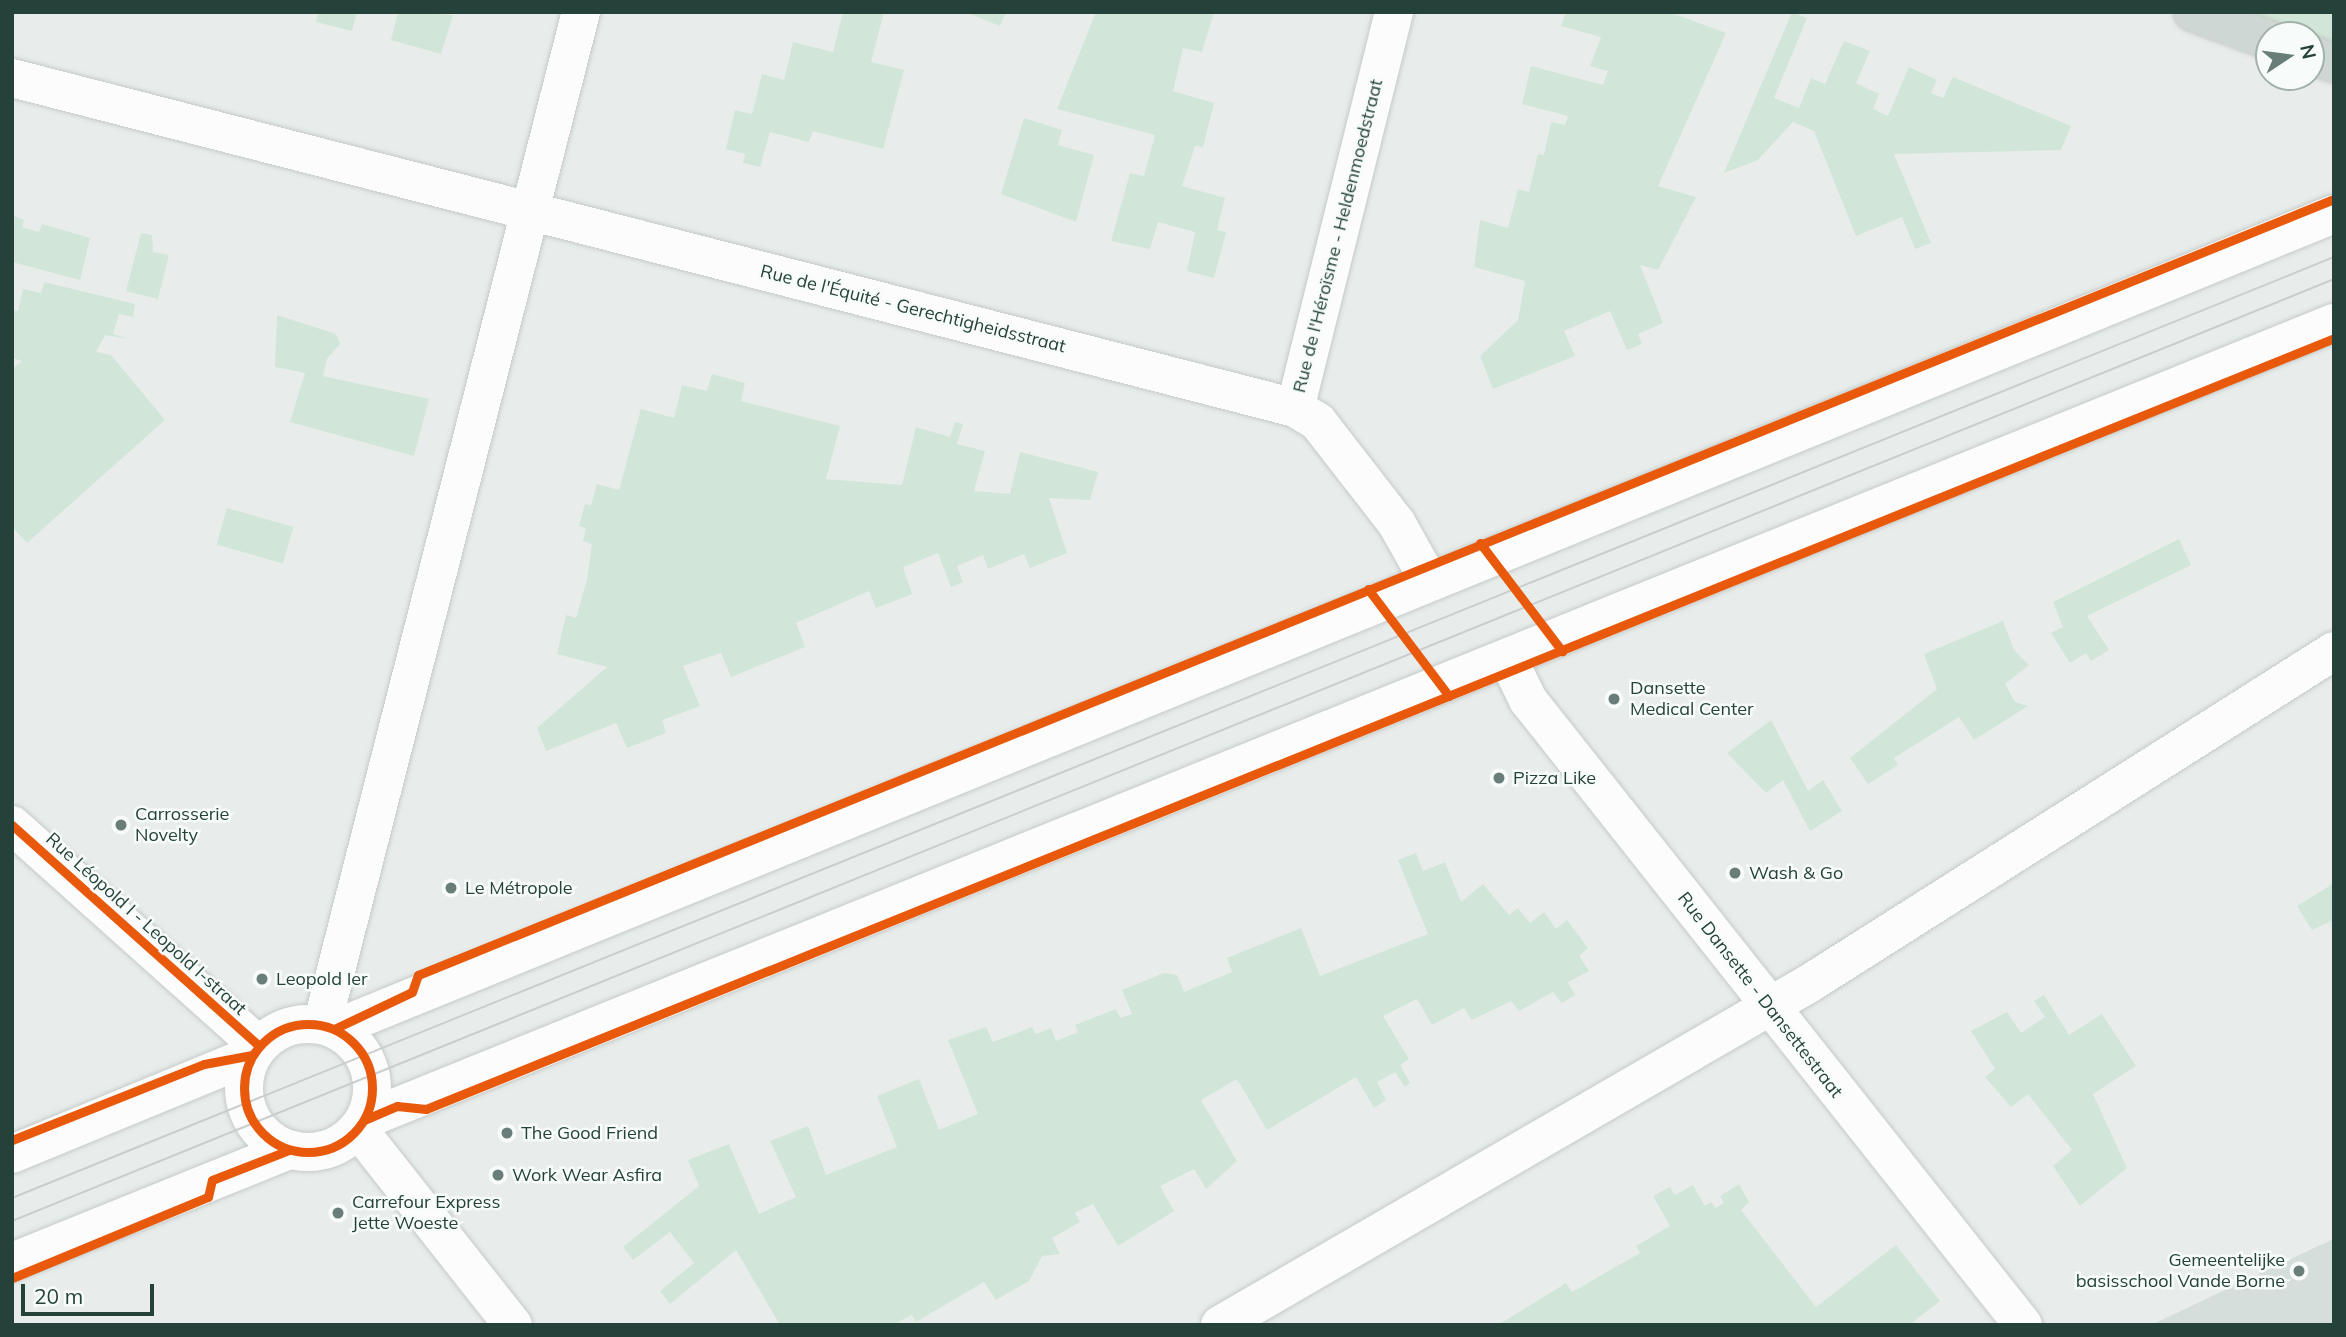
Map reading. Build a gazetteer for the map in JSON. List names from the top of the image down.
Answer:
{
  "streets": {
    "street": [
      "Rue de l'Héroïsme - Heldenmoedstraat",
      "Rue de l'Équité - Gerechtigheidsstraat",
      "Rue Léopold I - Leopold I-straat",
      "Rue Dansette - Dansettestraat"
    ]
  },
  "crossings": [
    ["Rue de l'Héroïsme - Heldenmoedstraat", "Rue de l'Équité - Gerechtigheidsstraat"]
  ],
  "places": [
    "Dansette Medical Center",
    "Pizza Like",
    "Carrosserie Novelty",
    "Wash & Go",
    "Le Métropole",
    "Leopold Ier",
    "The Good Friend",
    "Work Wear Asfira",
    "Carrefour Express Jette Woeste",
    "Gemeentelijke basisschool Vande Borne"
  ],
  "scale_bar": "20 m",
  "north": "right"
}
